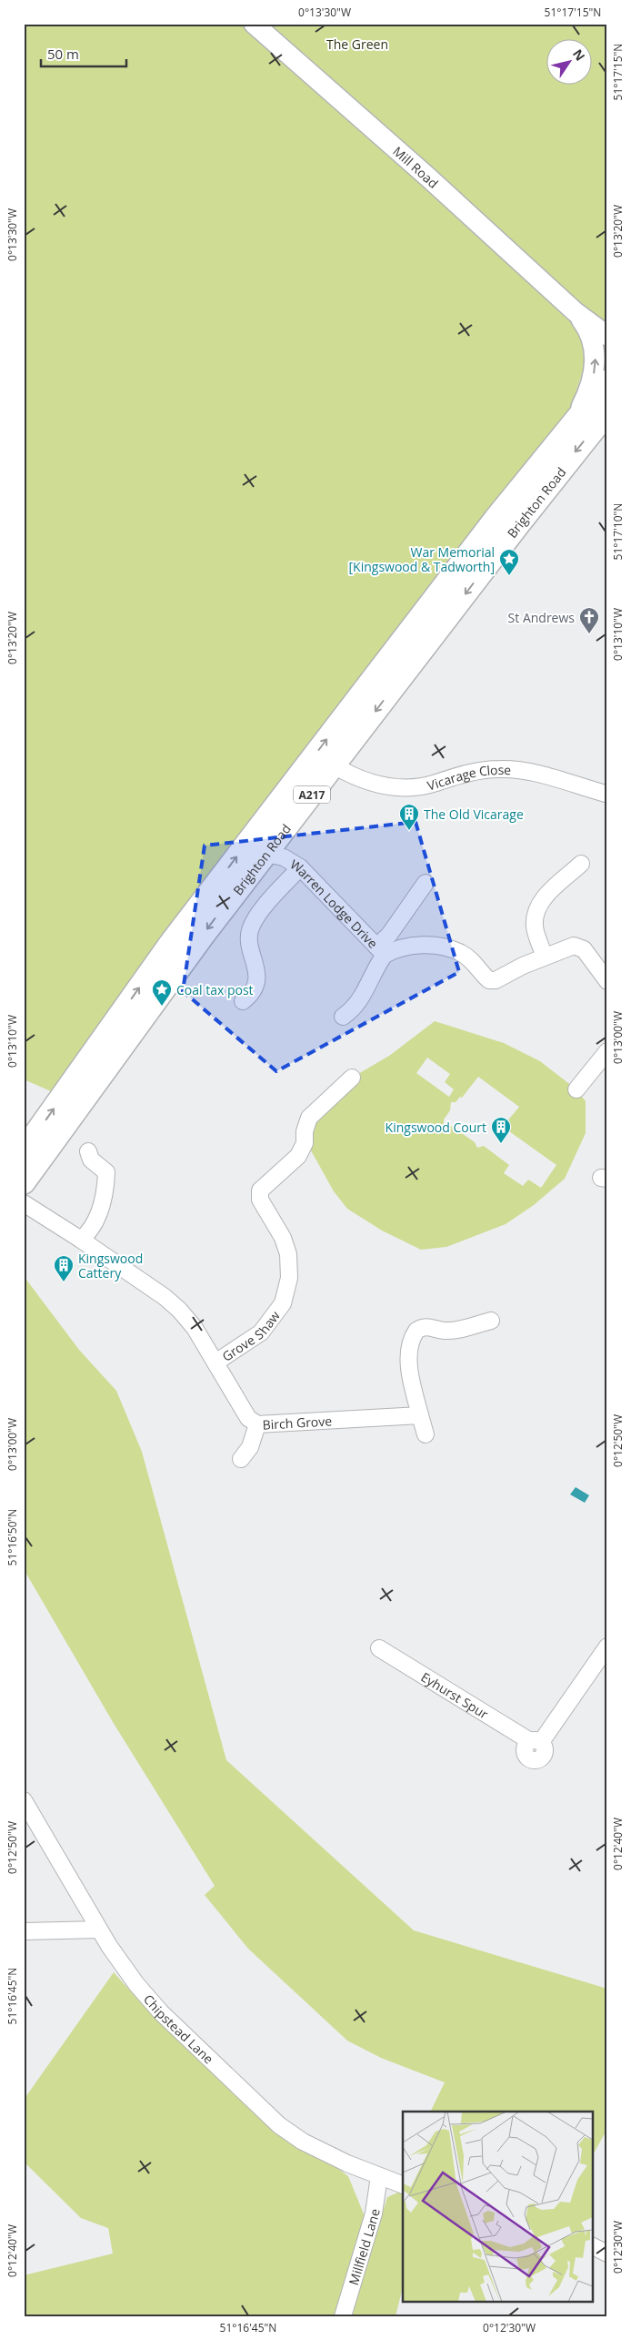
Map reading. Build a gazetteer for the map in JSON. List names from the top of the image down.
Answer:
{
  "streets": {
    "highway": ["Brighton Road", "A217"],
    "main road": ["Mill Road"],
    "street": [
      "Vicarage Close",
      "Warren Lodge Drive",
      "Grove Shaw",
      "Birch Grove",
      "Eyhurst Spur",
      "Chipstead Lane",
      "Millfield Lane"
    ]
  },
  "crossings": [
    ["Mill Road", "Brighton Road"],
    ["Brighton Road", "Vicarage Close"],
    ["Brighton Road", "Warren Lodge Drive"],
    ["Grove Shaw", "Birch Grove"],
    ["Chipstead Lane", "Millfield Lane"]
  ],
  "parks": ["The Green"],
  "places": {
    "place": ["War Memorial [Kingswood & Tadworth]", "Coal tax post"],
    "church": ["St Andrews"],
    "building": ["The Old Vicarage", "Kingswood Court", "Kingswood Cattery"]
  },
  "scale_bar": "50 m",
  "north": "top right",
  "coordinates": [
    "0°13'30\"W",
    "51°17'15\"N",
    "0°13'20\"W",
    "51°17'10\"N",
    "0°13'10\"W",
    "0°13'00\"W",
    "0°12'50\"W",
    "51°16'50\"N",
    "0°12'40\"W",
    "51°16'45\"N",
    "0°12'30\"W"
  ]
}
